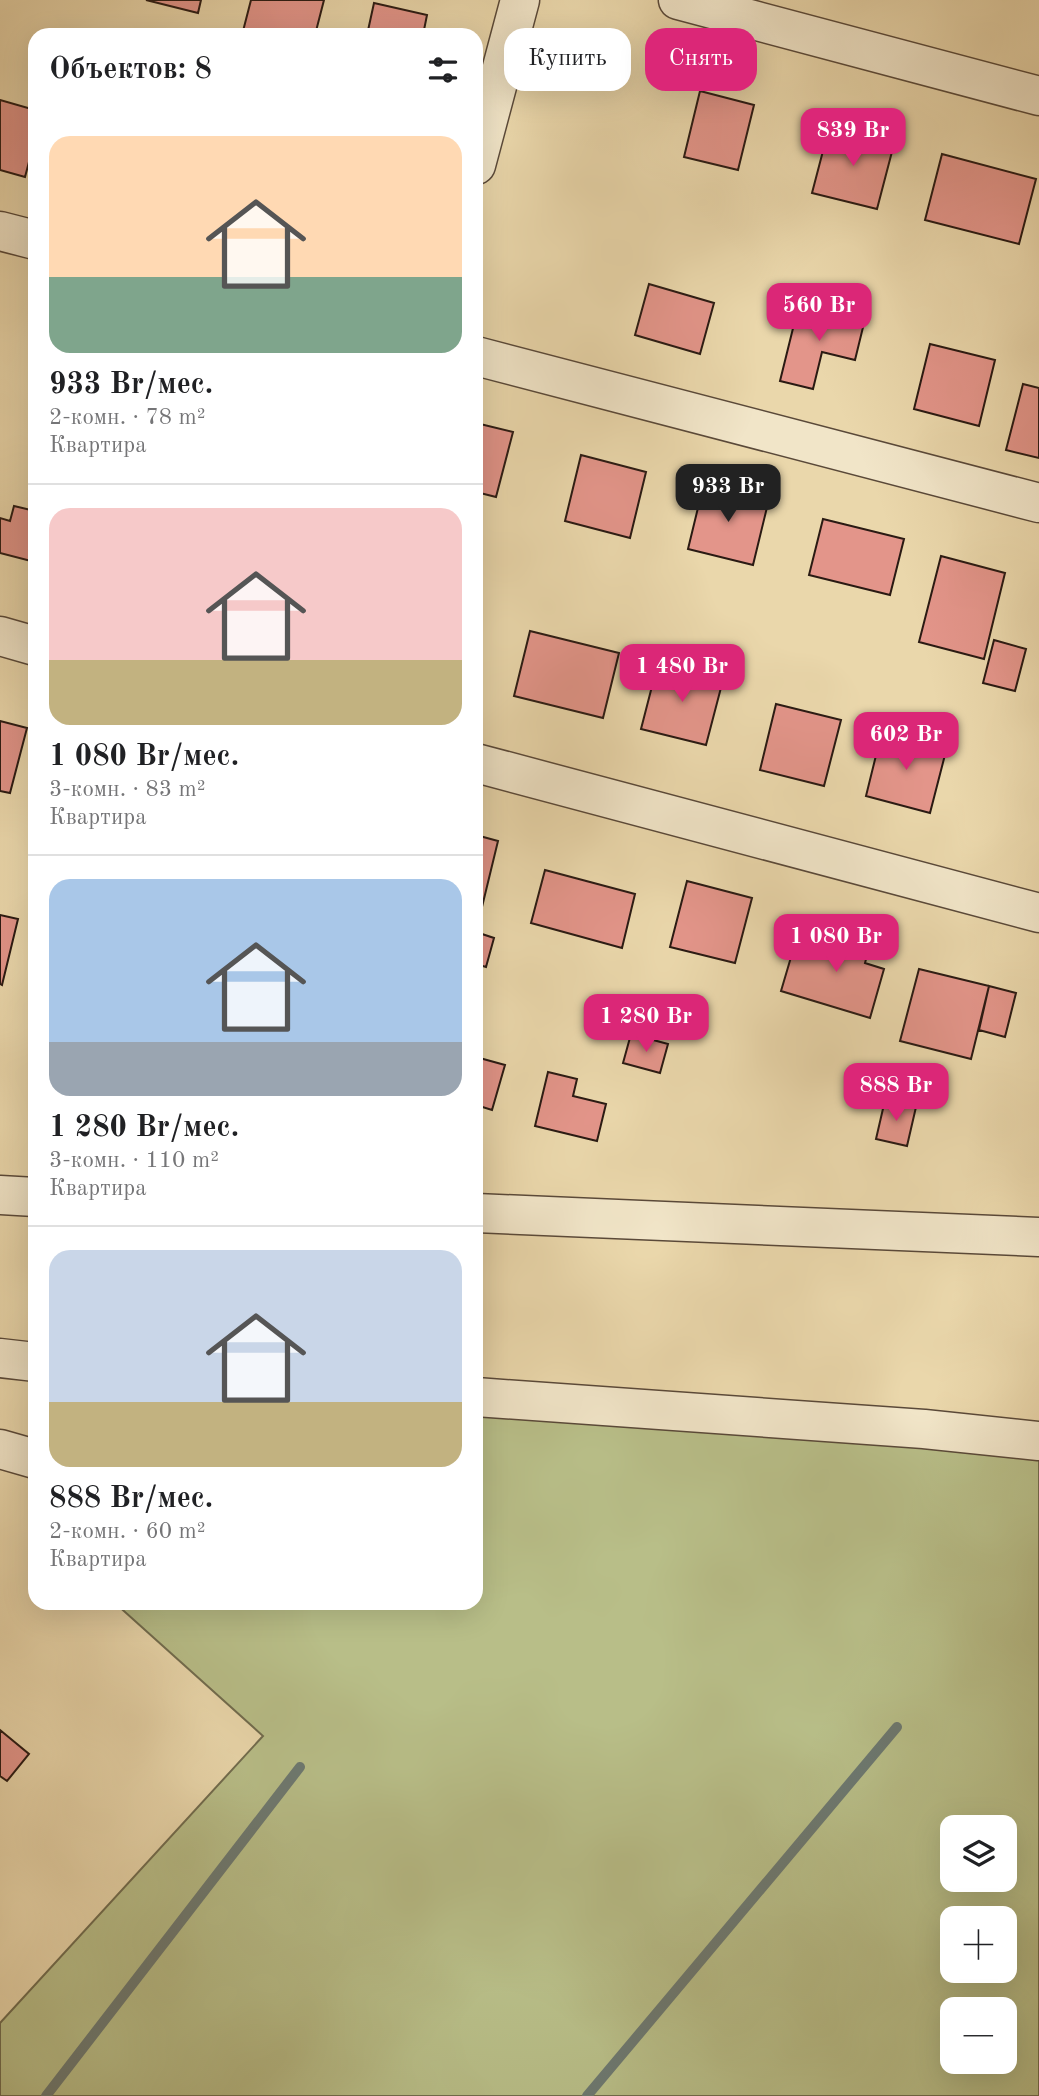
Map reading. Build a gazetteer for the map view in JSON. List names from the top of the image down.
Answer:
{
  "page": {
    "chip": ["Купить", "Снять"],
    "heading": "Объектов: 8",
    "price": [
      "839 Br",
      "560 Br",
      "933 Br",
      "1 480 Br",
      "602 Br",
      "1 080 Br",
      "1 280 Br",
      "888 Br"
    ],
    "list": [
      {
        "name": "933 Br/мес.",
        "note": "2-комн. · 78 m² · Квартира"
      },
      {
        "name": "1 080 Br/мес.",
        "note": "3-комн. · 83 m² · Квартира"
      },
      {
        "name": "1 280 Br/мес.",
        "note": "3-комн. · 110 m² · Квартира"
      },
      {
        "name": "888 Br/мес.",
        "note": "2-комн. · 60 m² · Квартира"
      }
    ],
    "map_buttons": ["+", "−"]
  }
}
